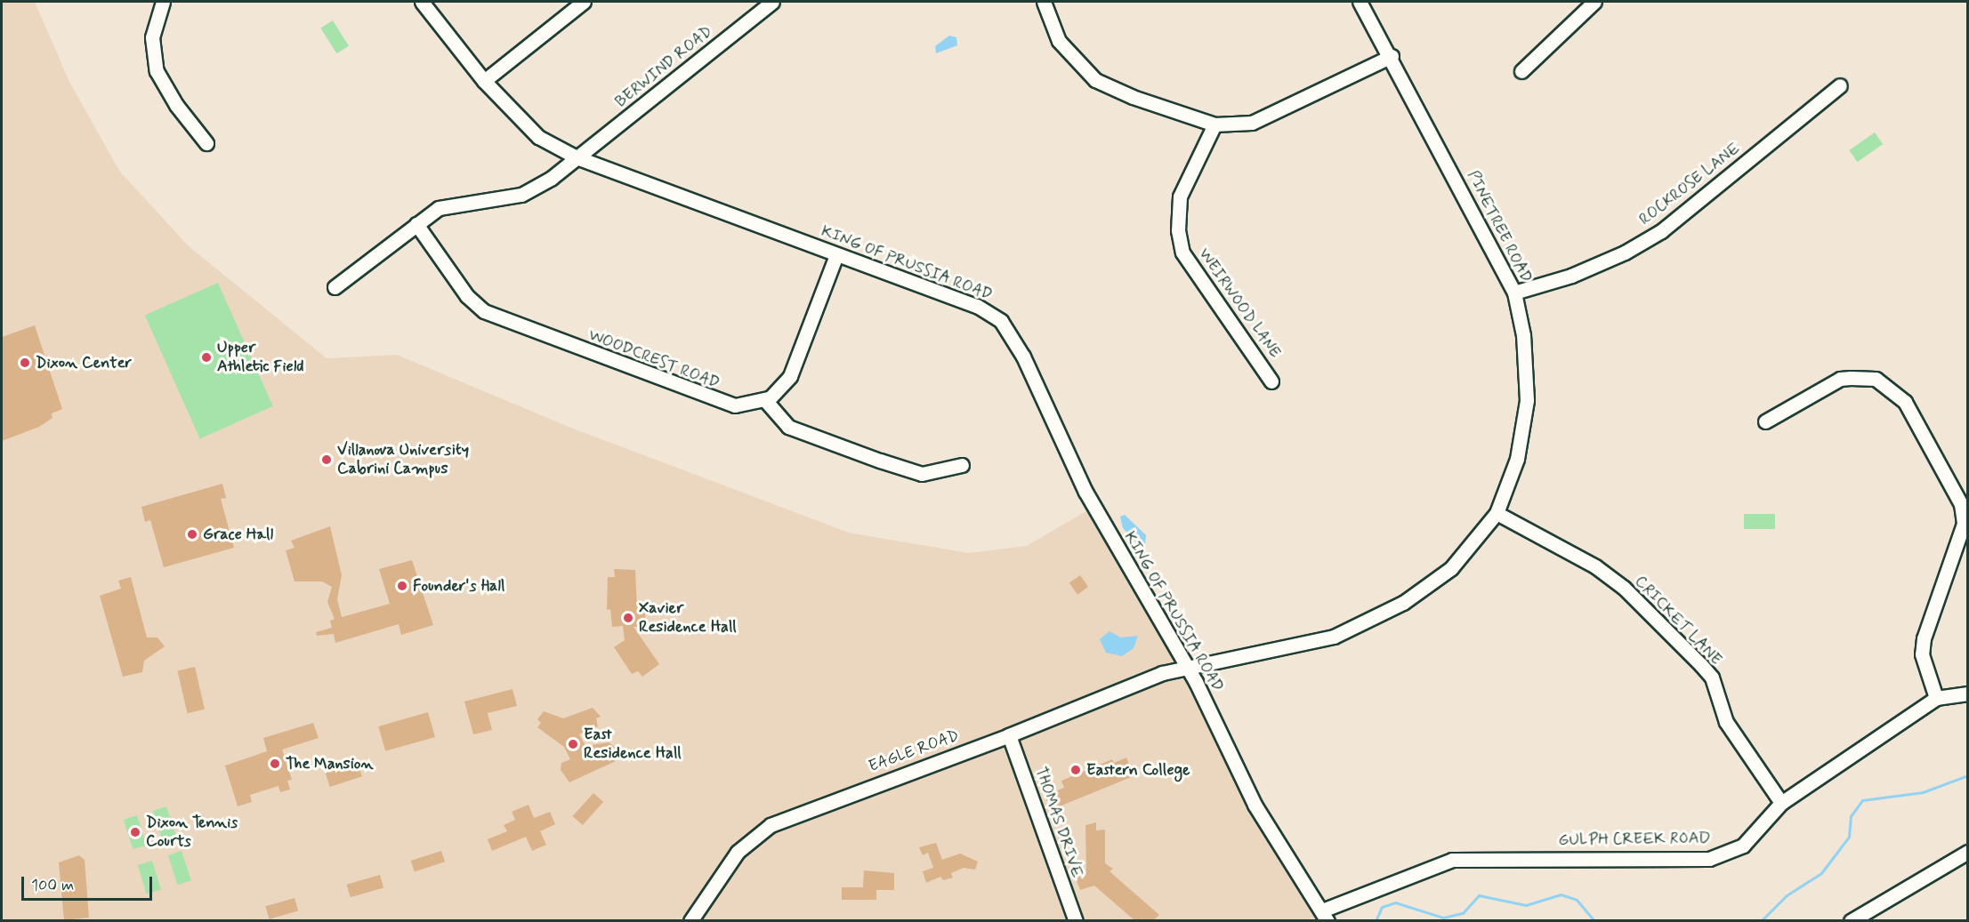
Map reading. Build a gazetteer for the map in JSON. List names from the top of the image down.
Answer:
{
  "streets": {
    "street": [
      "BERWIND ROAD",
      "ROCKROSE LANE",
      "PINETREE ROAD",
      "KING OF PRUSSIA ROAD",
      "WEIRWOOD LANE",
      "WOODCREST ROAD",
      "CRICKET LANE",
      "EAGLE ROAD",
      "THOMAS DRIVE",
      "GULPH CREEK ROAD"
    ]
  },
  "crossings": [
    ["BERWIND ROAD", "KING OF PRUSSIA ROAD"],
    ["BERWIND ROAD", "WOODCREST ROAD"],
    ["ROCKROSE LANE", "PINETREE ROAD"],
    ["PINETREE ROAD", "KING OF PRUSSIA ROAD"],
    ["PINETREE ROAD", "CRICKET LANE"],
    ["PINETREE ROAD", "EAGLE ROAD"],
    ["KING OF PRUSSIA ROAD", "EAGLE ROAD"],
    ["KING OF PRUSSIA ROAD", "GULPH CREEK ROAD"],
    ["CRICKET LANE", "GULPH CREEK ROAD"],
    ["EAGLE ROAD", "THOMAS DRIVE"]
  ],
  "places": [
    "Upper Athletic Field",
    "Dixon Center",
    "Villanova University Cabrini Campus",
    "Grace Hall",
    "Founder's Hall",
    "Xavier Residence Hall",
    "East Residence Hall",
    "The Mansion",
    "Eastern College",
    "Dixon Tennis Courts"
  ],
  "scale_bar": "100 m"
}
